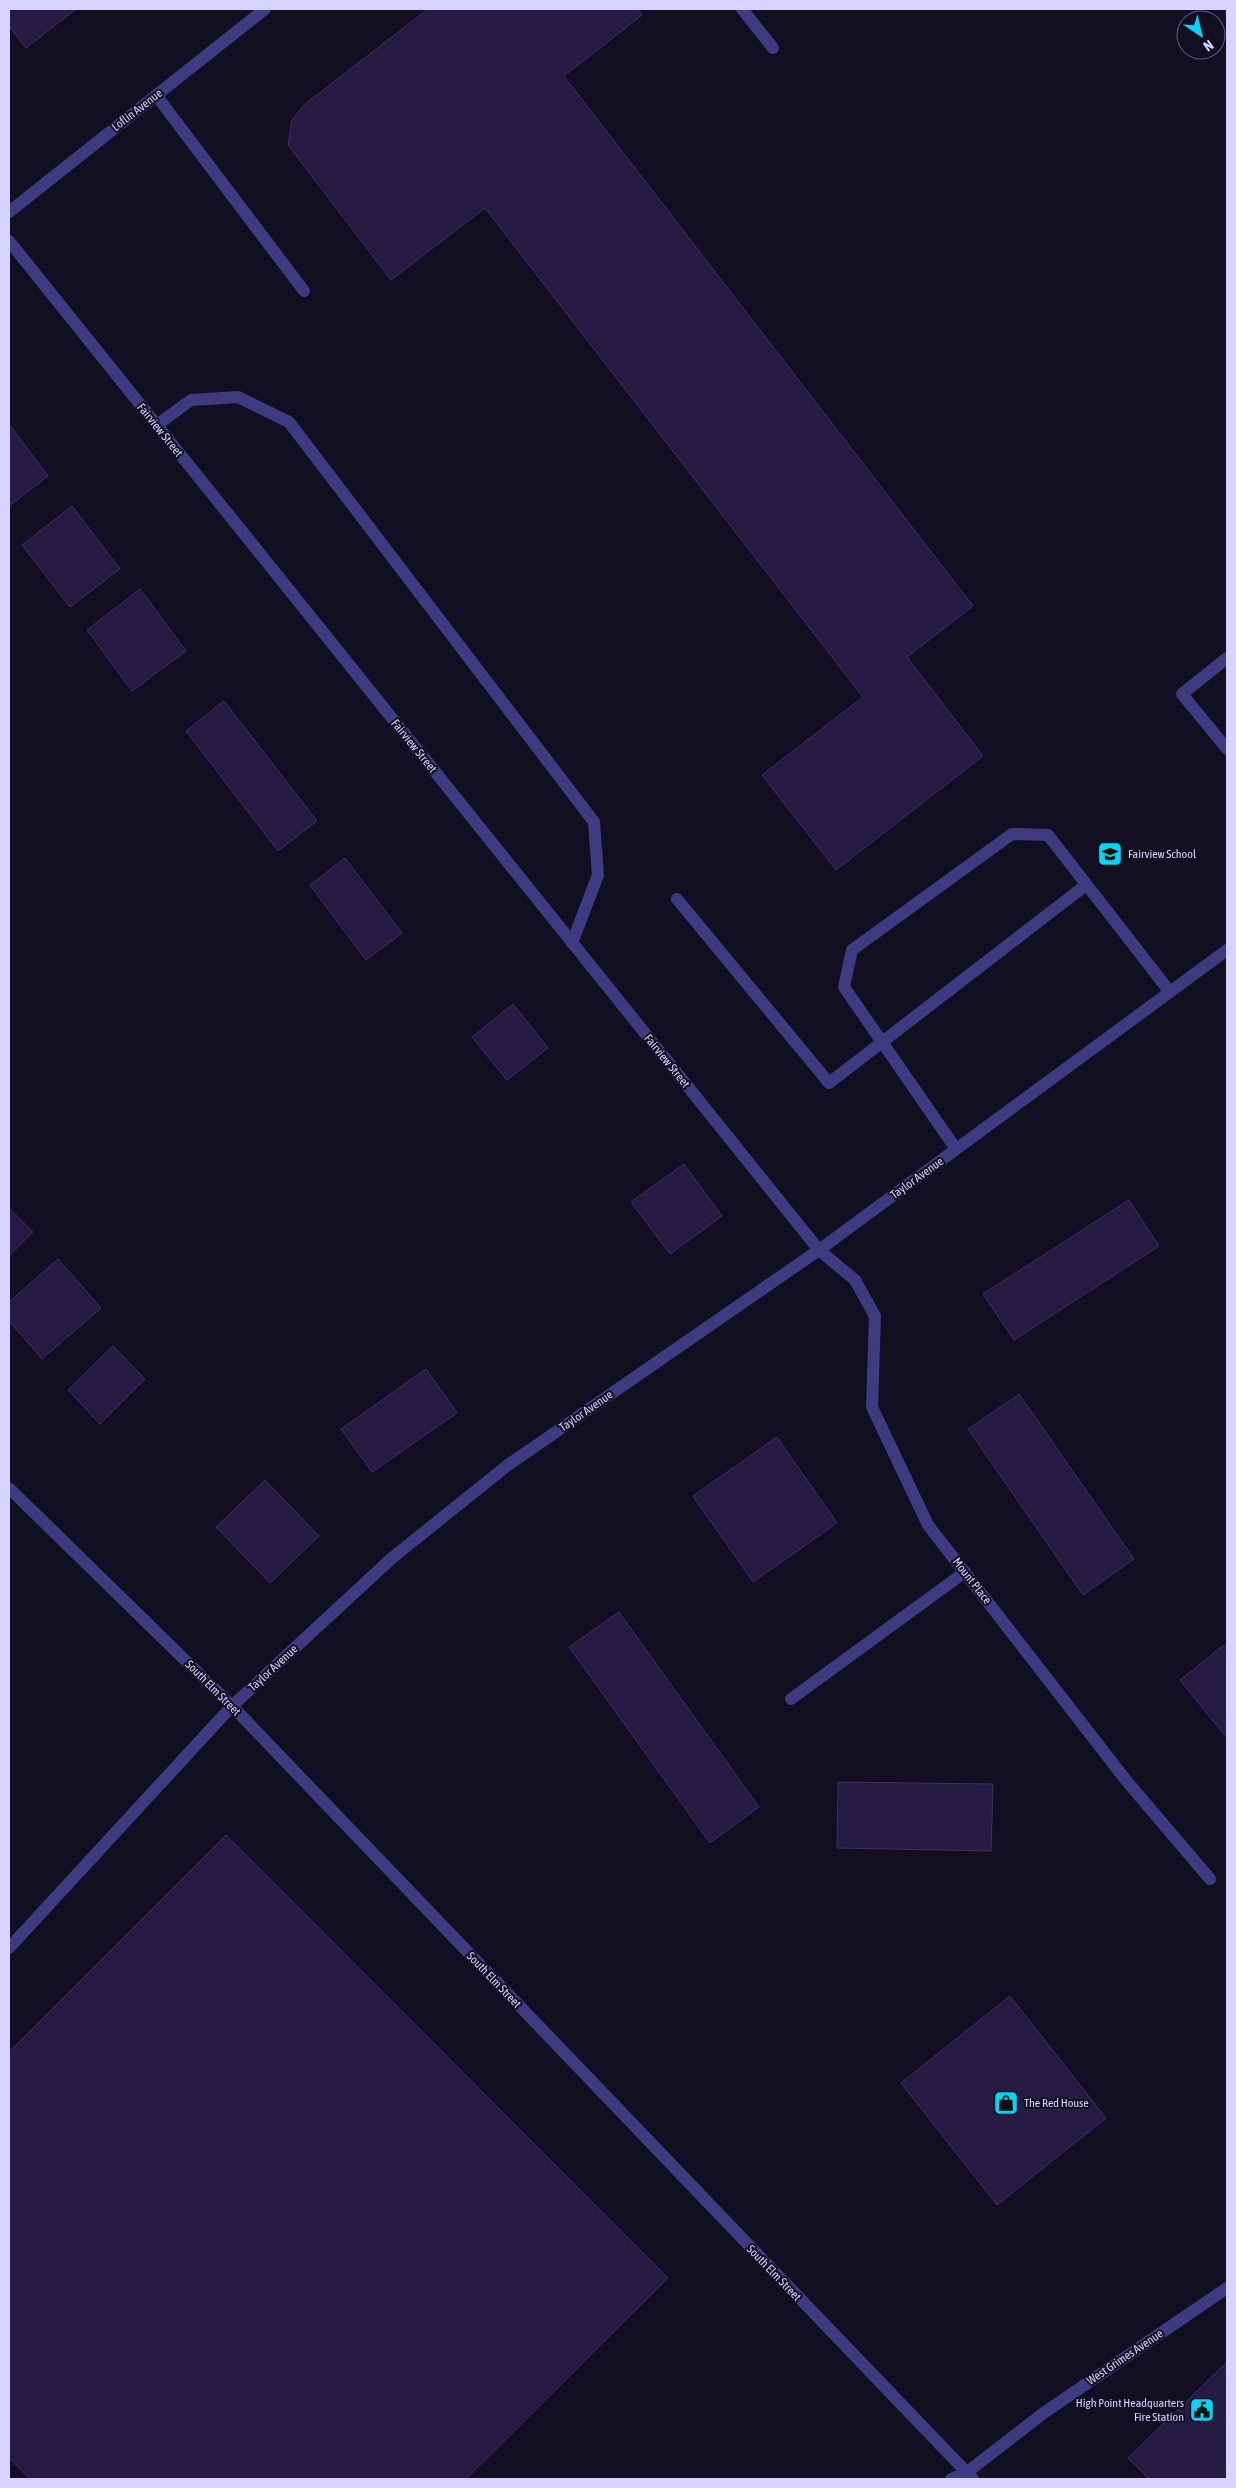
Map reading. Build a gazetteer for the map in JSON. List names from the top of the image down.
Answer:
{
  "streets": {
    "street": [
      "Loflin Avenue",
      "Fairview Street",
      "Taylor Avenue",
      "Mount Place",
      "South Elm Street",
      "West Grimes Avenue"
    ]
  },
  "crossings": [
    ["Fairview Street", "Taylor Avenue"],
    ["Fairview Street", "Mount Place"],
    ["Taylor Avenue", "Mount Place"],
    ["Taylor Avenue", "South Elm Street"],
    ["South Elm Street", "West Grimes Avenue"]
  ],
  "places": {
    "school or university": ["Fairview School"],
    "shop": ["The Red House"],
    "public building": ["High Point Headquarters Fire Station"]
  },
  "north": "bottom right"
}
